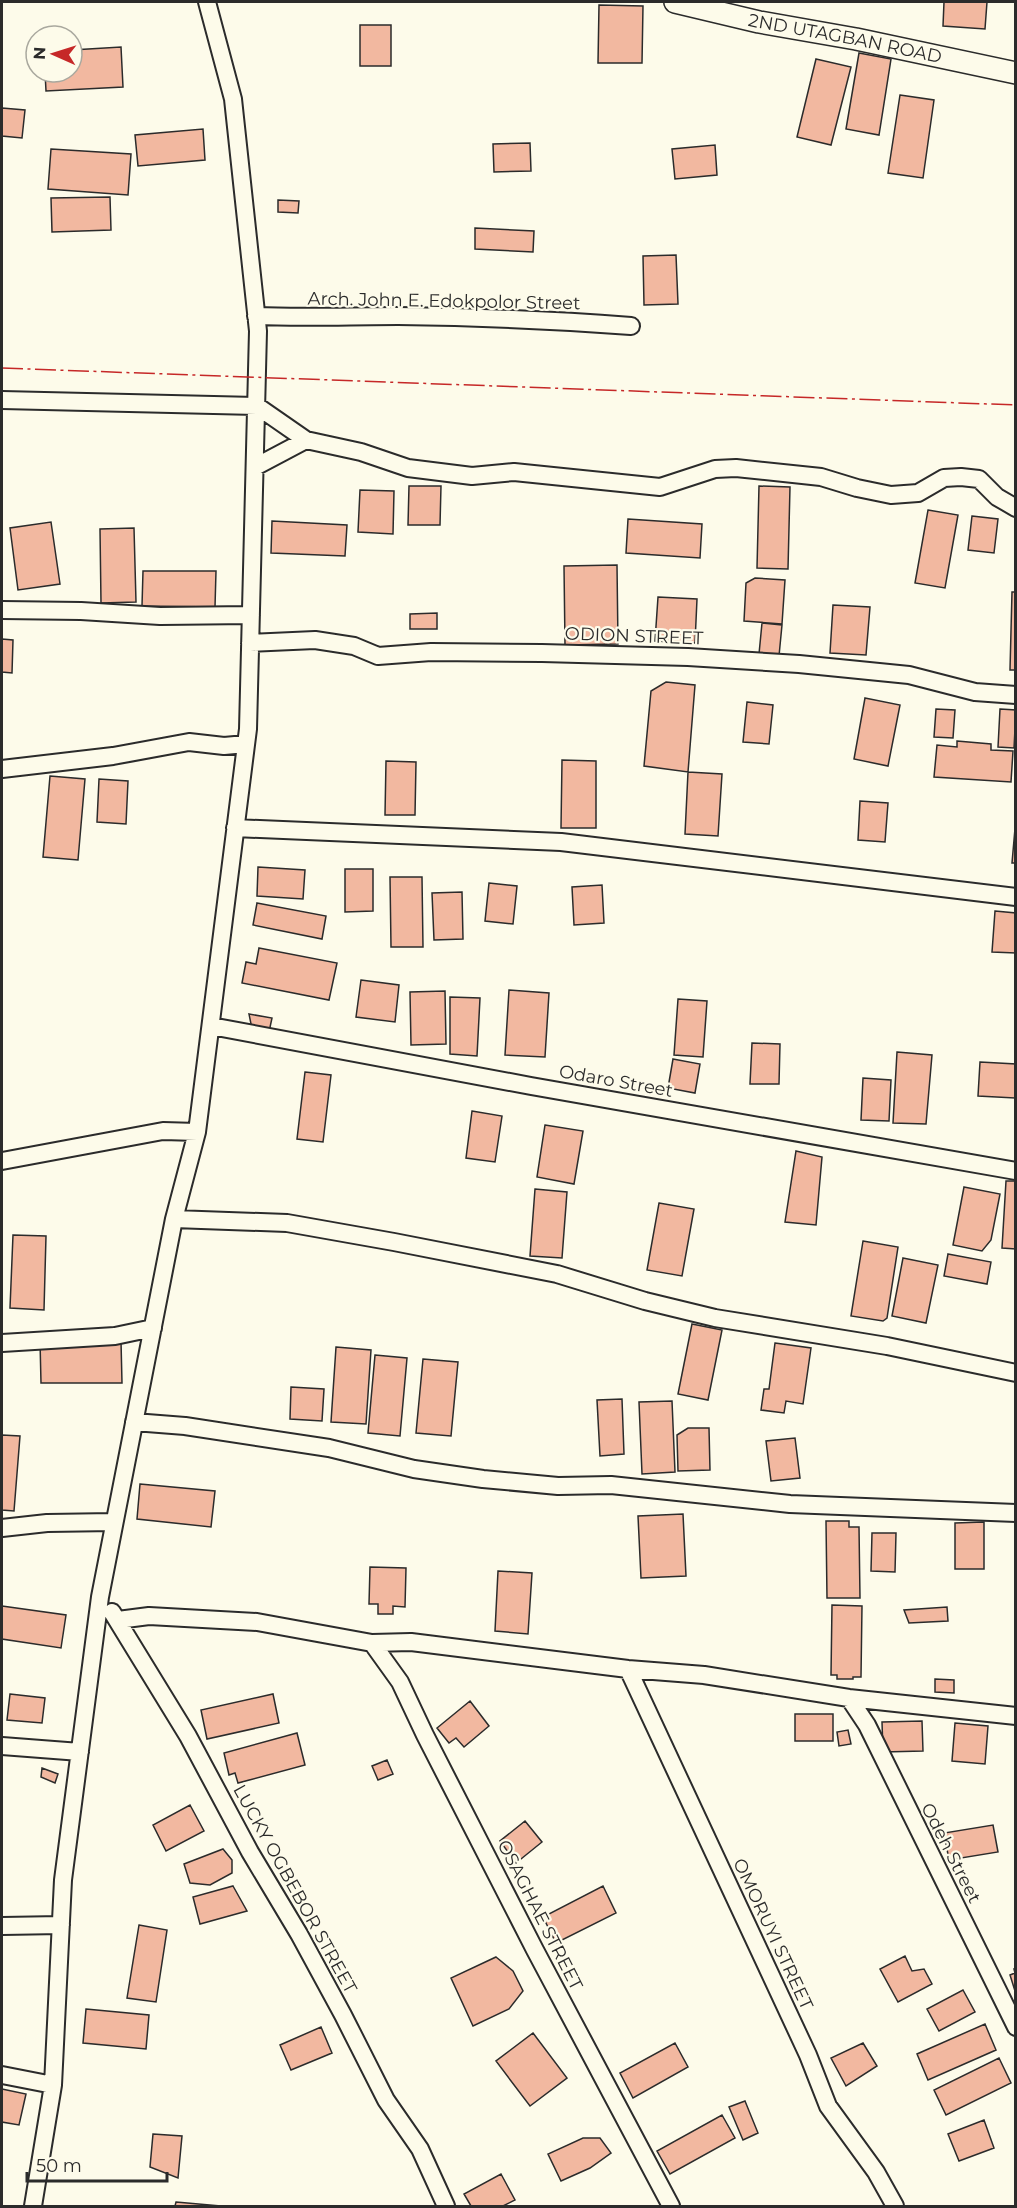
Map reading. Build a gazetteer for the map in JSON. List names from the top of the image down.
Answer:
{
  "streets": {
    "street": [
      "2ND UTAGBAN ROAD",
      "Arch. John E. Edokpolor Street",
      "ODION STREET",
      "Odaro Street",
      "Odeh Street",
      "LUCKY OGBEBOR STREET",
      "OSAGHAE STREET",
      "OMORUYI STREET"
    ]
  },
  "scale_bar": "50 m",
  "north": "left"
}
